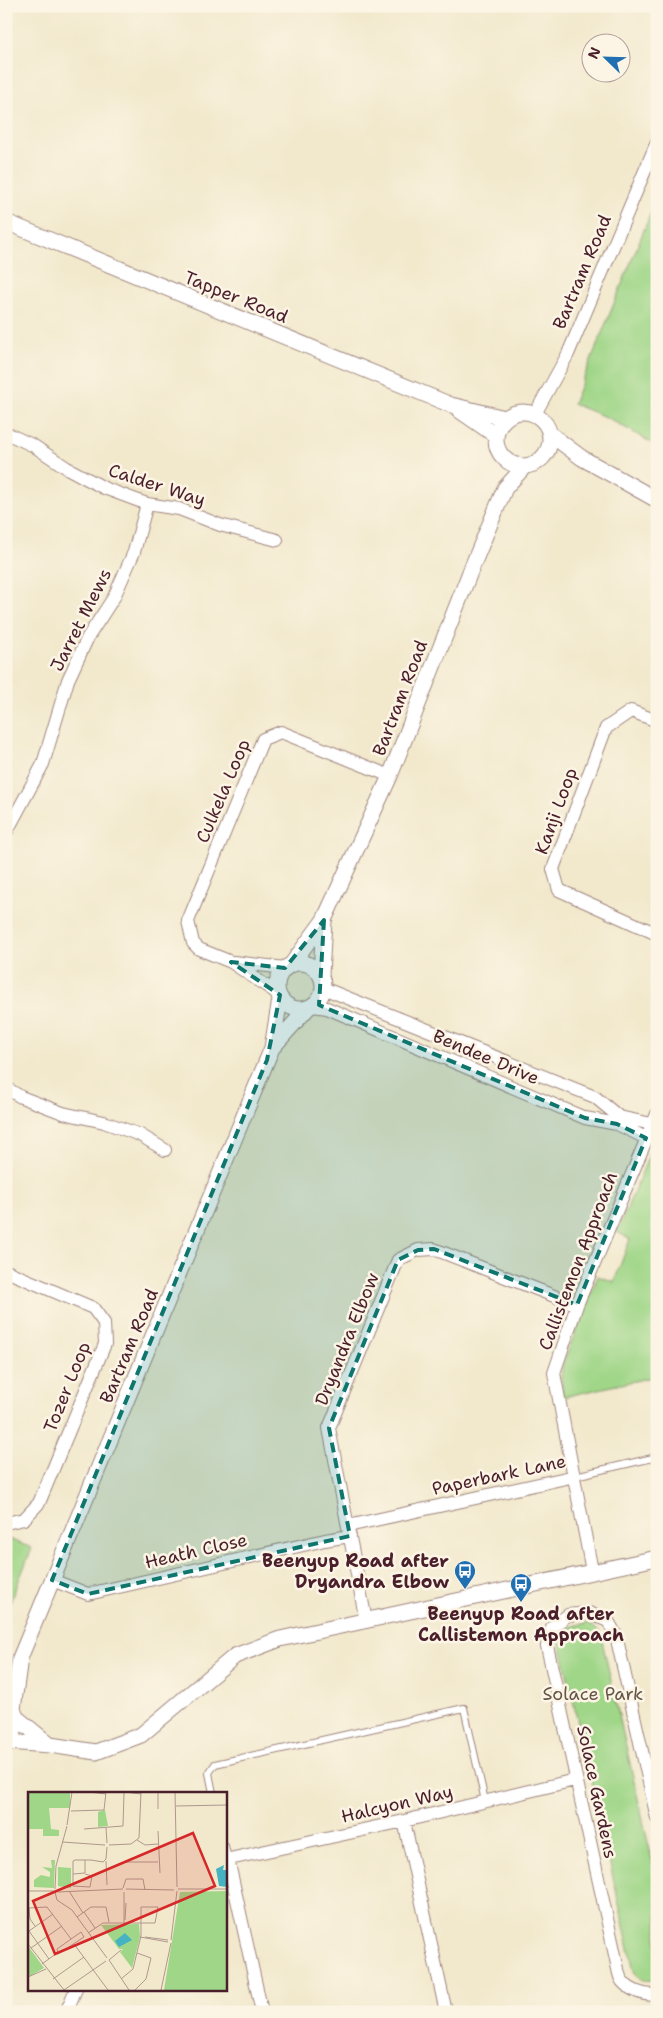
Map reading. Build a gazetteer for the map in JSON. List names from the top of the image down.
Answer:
{
  "streets": {
    "street": [
      "Bartram Road",
      "Tapper Road",
      "Calder Way",
      "Jarret Mews",
      "Culkela Loop",
      "Kanji Loop",
      "Bendee Drive",
      "Callistemon Approach",
      "Dryandra Elbow",
      "Tozer Loop",
      "Paperbark Lane",
      "Heath Close",
      "Solace Gardens",
      "Halcyon Way"
    ]
  },
  "crossings": [
    ["Bartram Road", "Tapper Road"],
    ["Bartram Road", "Culkela Loop"],
    ["Bartram Road", "Bendee Drive"],
    ["Bartram Road", "Heath Close"],
    ["Calder Way", "Jarret Mews"],
    ["Culkela Loop", "Bendee Drive"],
    ["Bendee Drive", "Callistemon Approach"],
    ["Callistemon Approach", "Dryandra Elbow"],
    ["Callistemon Approach", "Paperbark Lane"],
    ["Dryandra Elbow", "Paperbark Lane"],
    ["Dryandra Elbow", "Heath Close"],
    ["Paperbark Lane", "Heath Close"],
    ["Solace Gardens", "Halcyon Way"]
  ],
  "parks": ["Solace Park"],
  "places": {
    "bus stop": ["Beenyup Road after Dryandra Elbow", "Beenyup Road after Callistemon Approach"]
  },
  "north": "top left"
}
